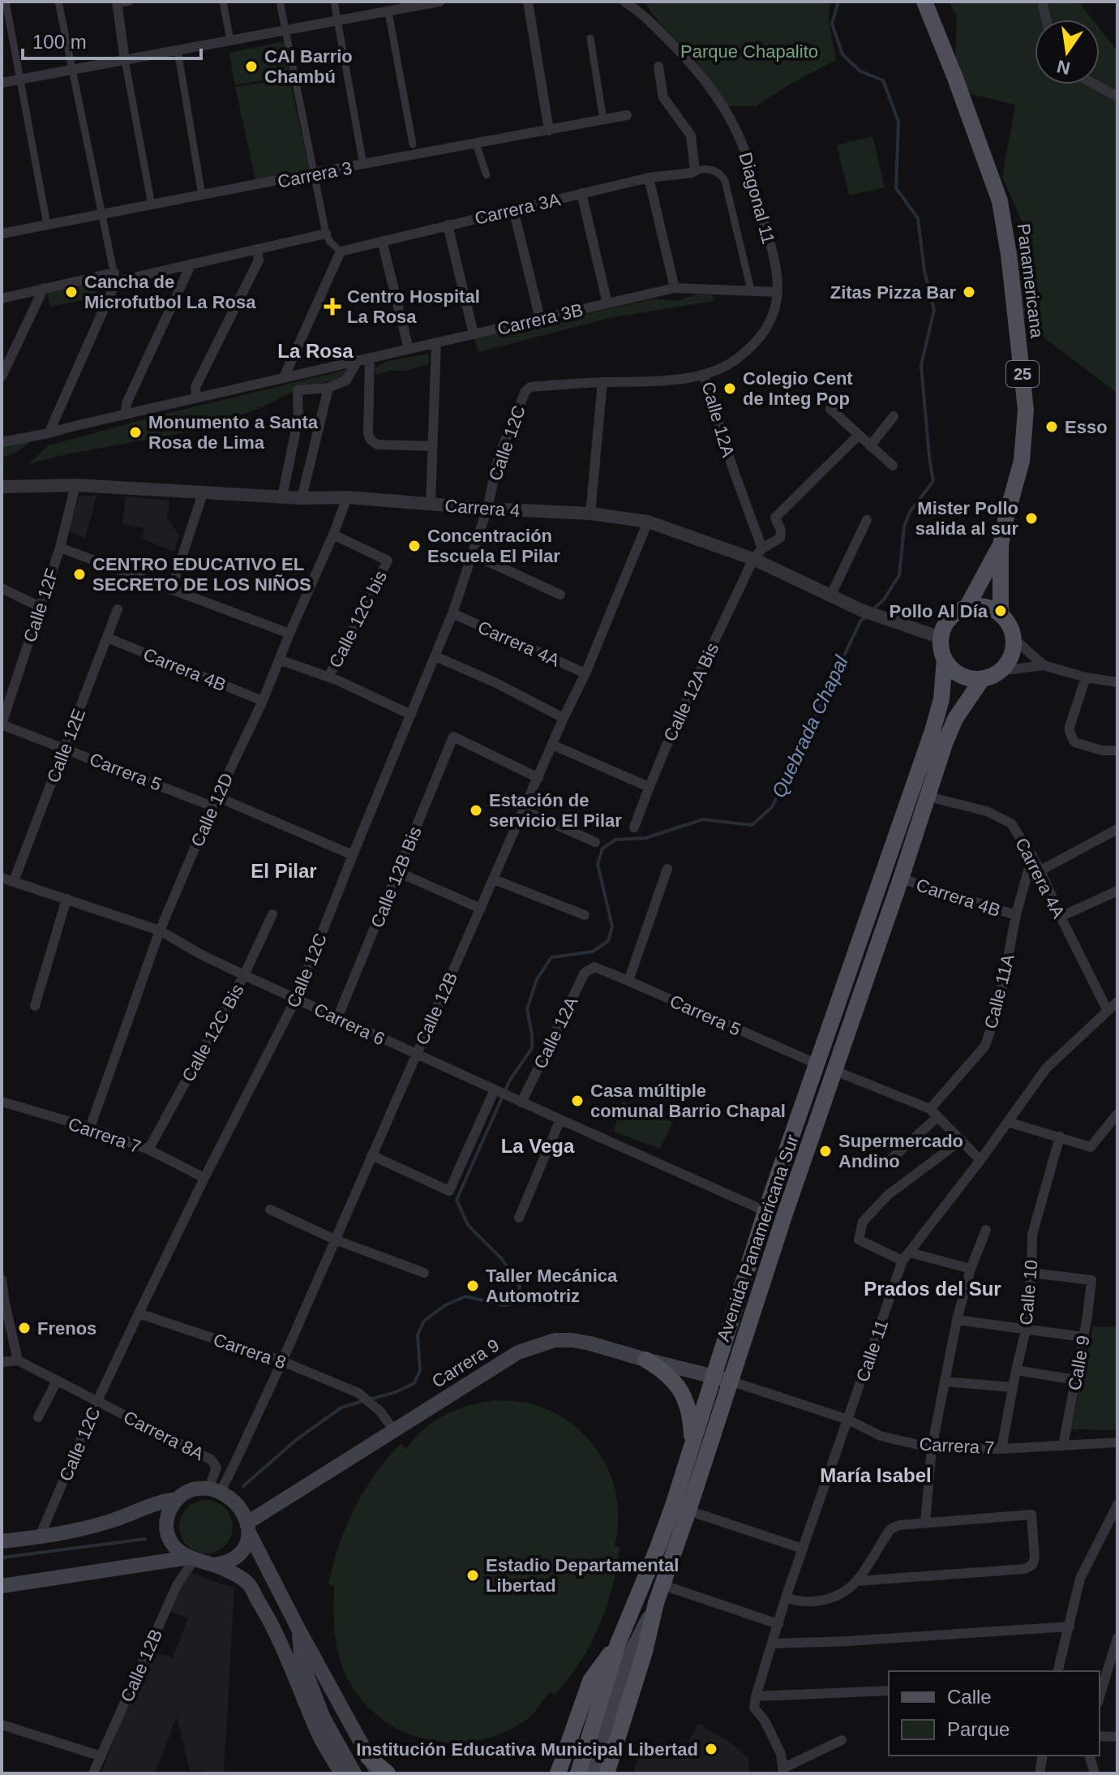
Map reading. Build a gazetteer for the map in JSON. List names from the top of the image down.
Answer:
{
  "streets": {
    "main road": [
      "Panamericana",
      "25",
      "Avenida Panamericana Sur",
      "Carrera 9"
    ],
    "street": [
      "Carrera 3",
      "Diagonal 11",
      "Carrera 3A",
      "Carrera 3B",
      "Calle 12A",
      "Calle 12C",
      "Carrera 4",
      "Calle 12F",
      "Calle 12C bis",
      "Carrera 4A",
      "Carrera 4B",
      "Calle 12A Bis",
      "Calle 12E",
      "Carrera 5",
      "Calle 12D",
      "Calle 12B Bis",
      "Calle 11A",
      "Calle 12B",
      "Carrera 6",
      "Calle 12C Bis",
      "Carrera 7",
      "Calle 10",
      "Carrera 8",
      "Calle 11",
      "Calle 9",
      "Carrera 8A"
    ]
  },
  "crossings": [
    ["Diagonal 11", "Carrera 3B"],
    ["Diagonal 11", "Calle 12A"],
    ["Panamericana", "Carrera 4"],
    ["Panamericana", "Avenida Panamericana Sur"],
    ["Calle 12A", "Carrera 4"],
    ["Calle 12A", "Calle 12A Bis"],
    ["Calle 12A", "Carrera 5"],
    ["Calle 12A", "Carrera 6"],
    ["Calle 12C", "Carrera 4"],
    ["Calle 12C", "Carrera 4A"],
    ["Calle 12C", "Carrera 5"],
    ["Calle 12C", "Carrera 6"],
    ["Calle 12C", "Carrera 7"],
    ["Calle 12C", "Carrera 8"],
    ["Calle 12C", "Carrera 8A"],
    ["Carrera 4", "Calle 12F"],
    ["Carrera 4", "Calle 12A Bis"],
    ["Carrera 4", "Calle 12D"],
    ["Carrera 4", "Calle 12B"],
    ["Carrera 4", "Avenida Panamericana Sur"],
    ["Calle 12F", "Carrera 5"],
    ["Calle 12C bis", "Calle 12D"],
    ["Carrera 4A", "Calle 11A"],
    ["Carrera 4A", "Calle 12B"],
    ["Carrera 4A", "Avenida Panamericana Sur"],
    ["Carrera 4A", "Calle 11"],
    ["Carrera 4B", "Calle 12E"],
    ["Carrera 4B", "Calle 12D"],
    ["Carrera 4B", "Calle 11A"],
    ["Carrera 4B", "Avenida Panamericana Sur"],
    ["Calle 12E", "Carrera 5"],
    ["Calle 12E", "Carrera 6"],
    ["Carrera 5", "Calle 12D"],
    ["Carrera 5", "Avenida Panamericana Sur"],
    ["Calle 12D", "Carrera 6"],
    ["Calle 12D", "Carrera 7"],
    ["Calle 12B Bis", "Calle 12B"],
    ["Calle 12B Bis", "Carrera 6"],
    ["Calle 12B", "Carrera 6"],
    ["Calle 12B", "Carrera 8"],
    ["Calle 12B", "Carrera 9"],
    ["Calle 12B", "Carrera 8A"],
    ["Carrera 6", "Calle 12C Bis"],
    ["Carrera 6", "Avenida Panamericana Sur"],
    ["Calle 12C Bis", "Carrera 7"],
    ["Carrera 7", "Avenida Panamericana Sur"],
    ["Carrera 7", "Calle 10"],
    ["Carrera 7", "Calle 11"],
    ["Carrera 7", "Carrera 9"],
    ["Carrera 7", "Calle 9"],
    ["Avenida Panamericana Sur", "Carrera 9"],
    ["Calle 10", "Calle 9"],
    ["Carrera 8", "Carrera 9"],
    ["Carrera 9", "Carrera 8A"]
  ],
  "districts": [
    "La Rosa",
    "El Pilar",
    "La Vega",
    "Prados del Sur",
    "María Isabel"
  ],
  "water": ["Quebrada Chapal"],
  "parks": ["Parque Chapalito"],
  "places": {
    "other": [
      "CAI Barrio Chambú",
      "Cancha de Microfutbol La Rosa",
      "Zitas Pizza Bar",
      "Colegio Cent de Integ Pop",
      "Esso",
      "Monumento a Santa Rosa de Lima",
      "Mister Pollo salida al sur",
      "Concentración Escuela El Pilar",
      "CENTRO EDUCATIVO EL SECRETO DE LOS NIÑOS",
      "Pollo Al Día",
      "Estación de servicio El Pilar",
      "Casa múltiple comunal Barrio Chapal",
      "Supermercado Andino",
      "Taller Mecánica Automotriz",
      "Frenos",
      "Estadio Departamental Libertad",
      "Institución Educativa Municipal Libertad"
    ],
    "health": ["Centro Hospital La Rosa"]
  },
  "legend": ["Calle", "Parque"],
  "scale_bar": "100 m",
  "north": "bottom"
}
